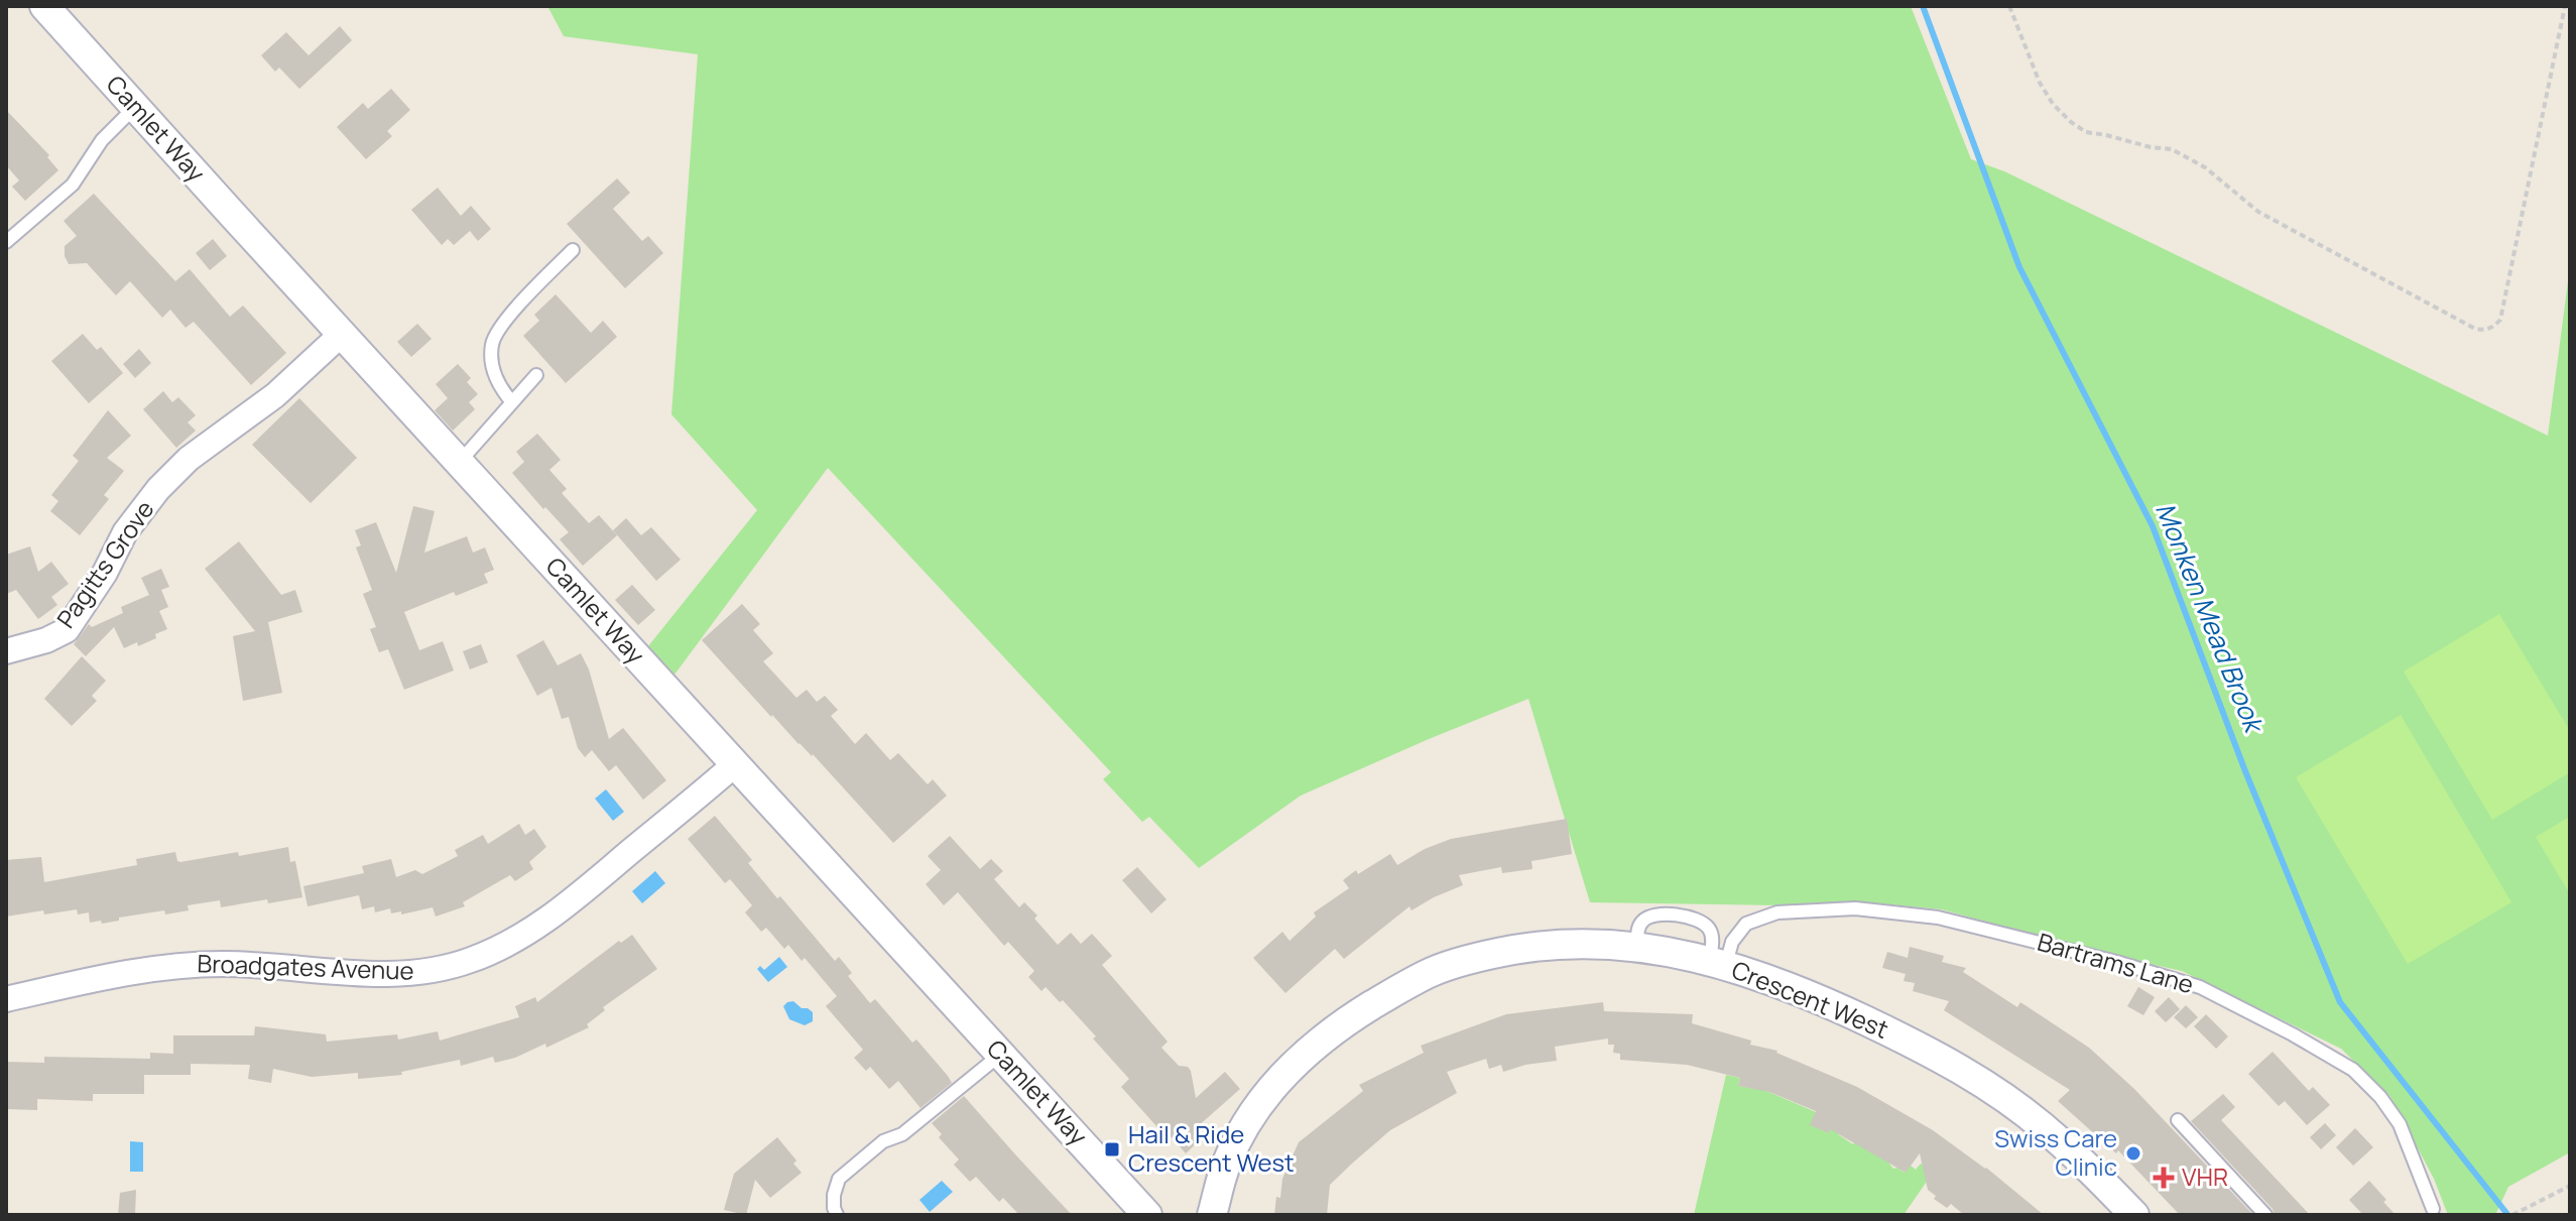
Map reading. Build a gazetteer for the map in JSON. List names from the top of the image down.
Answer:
{
  "streets": {
    "street": [
      "Camlet Way",
      "Pagitts Grove",
      "Broadgates Avenue",
      "Crescent West"
    ],
    "lane": ["Bartrams Lane"]
  },
  "crossings": [
    ["Camlet Way", "Pagitts Grove"],
    ["Camlet Way", "Broadgates Avenue"],
    ["Bartrams Lane", "Crescent West"]
  ],
  "water": ["Monken Mead Brook"],
  "places": {
    "transit": ["Hail & Ride Crescent West"],
    "other": ["Swiss Care Clinic"],
    "health": ["VHR"]
  }
}
